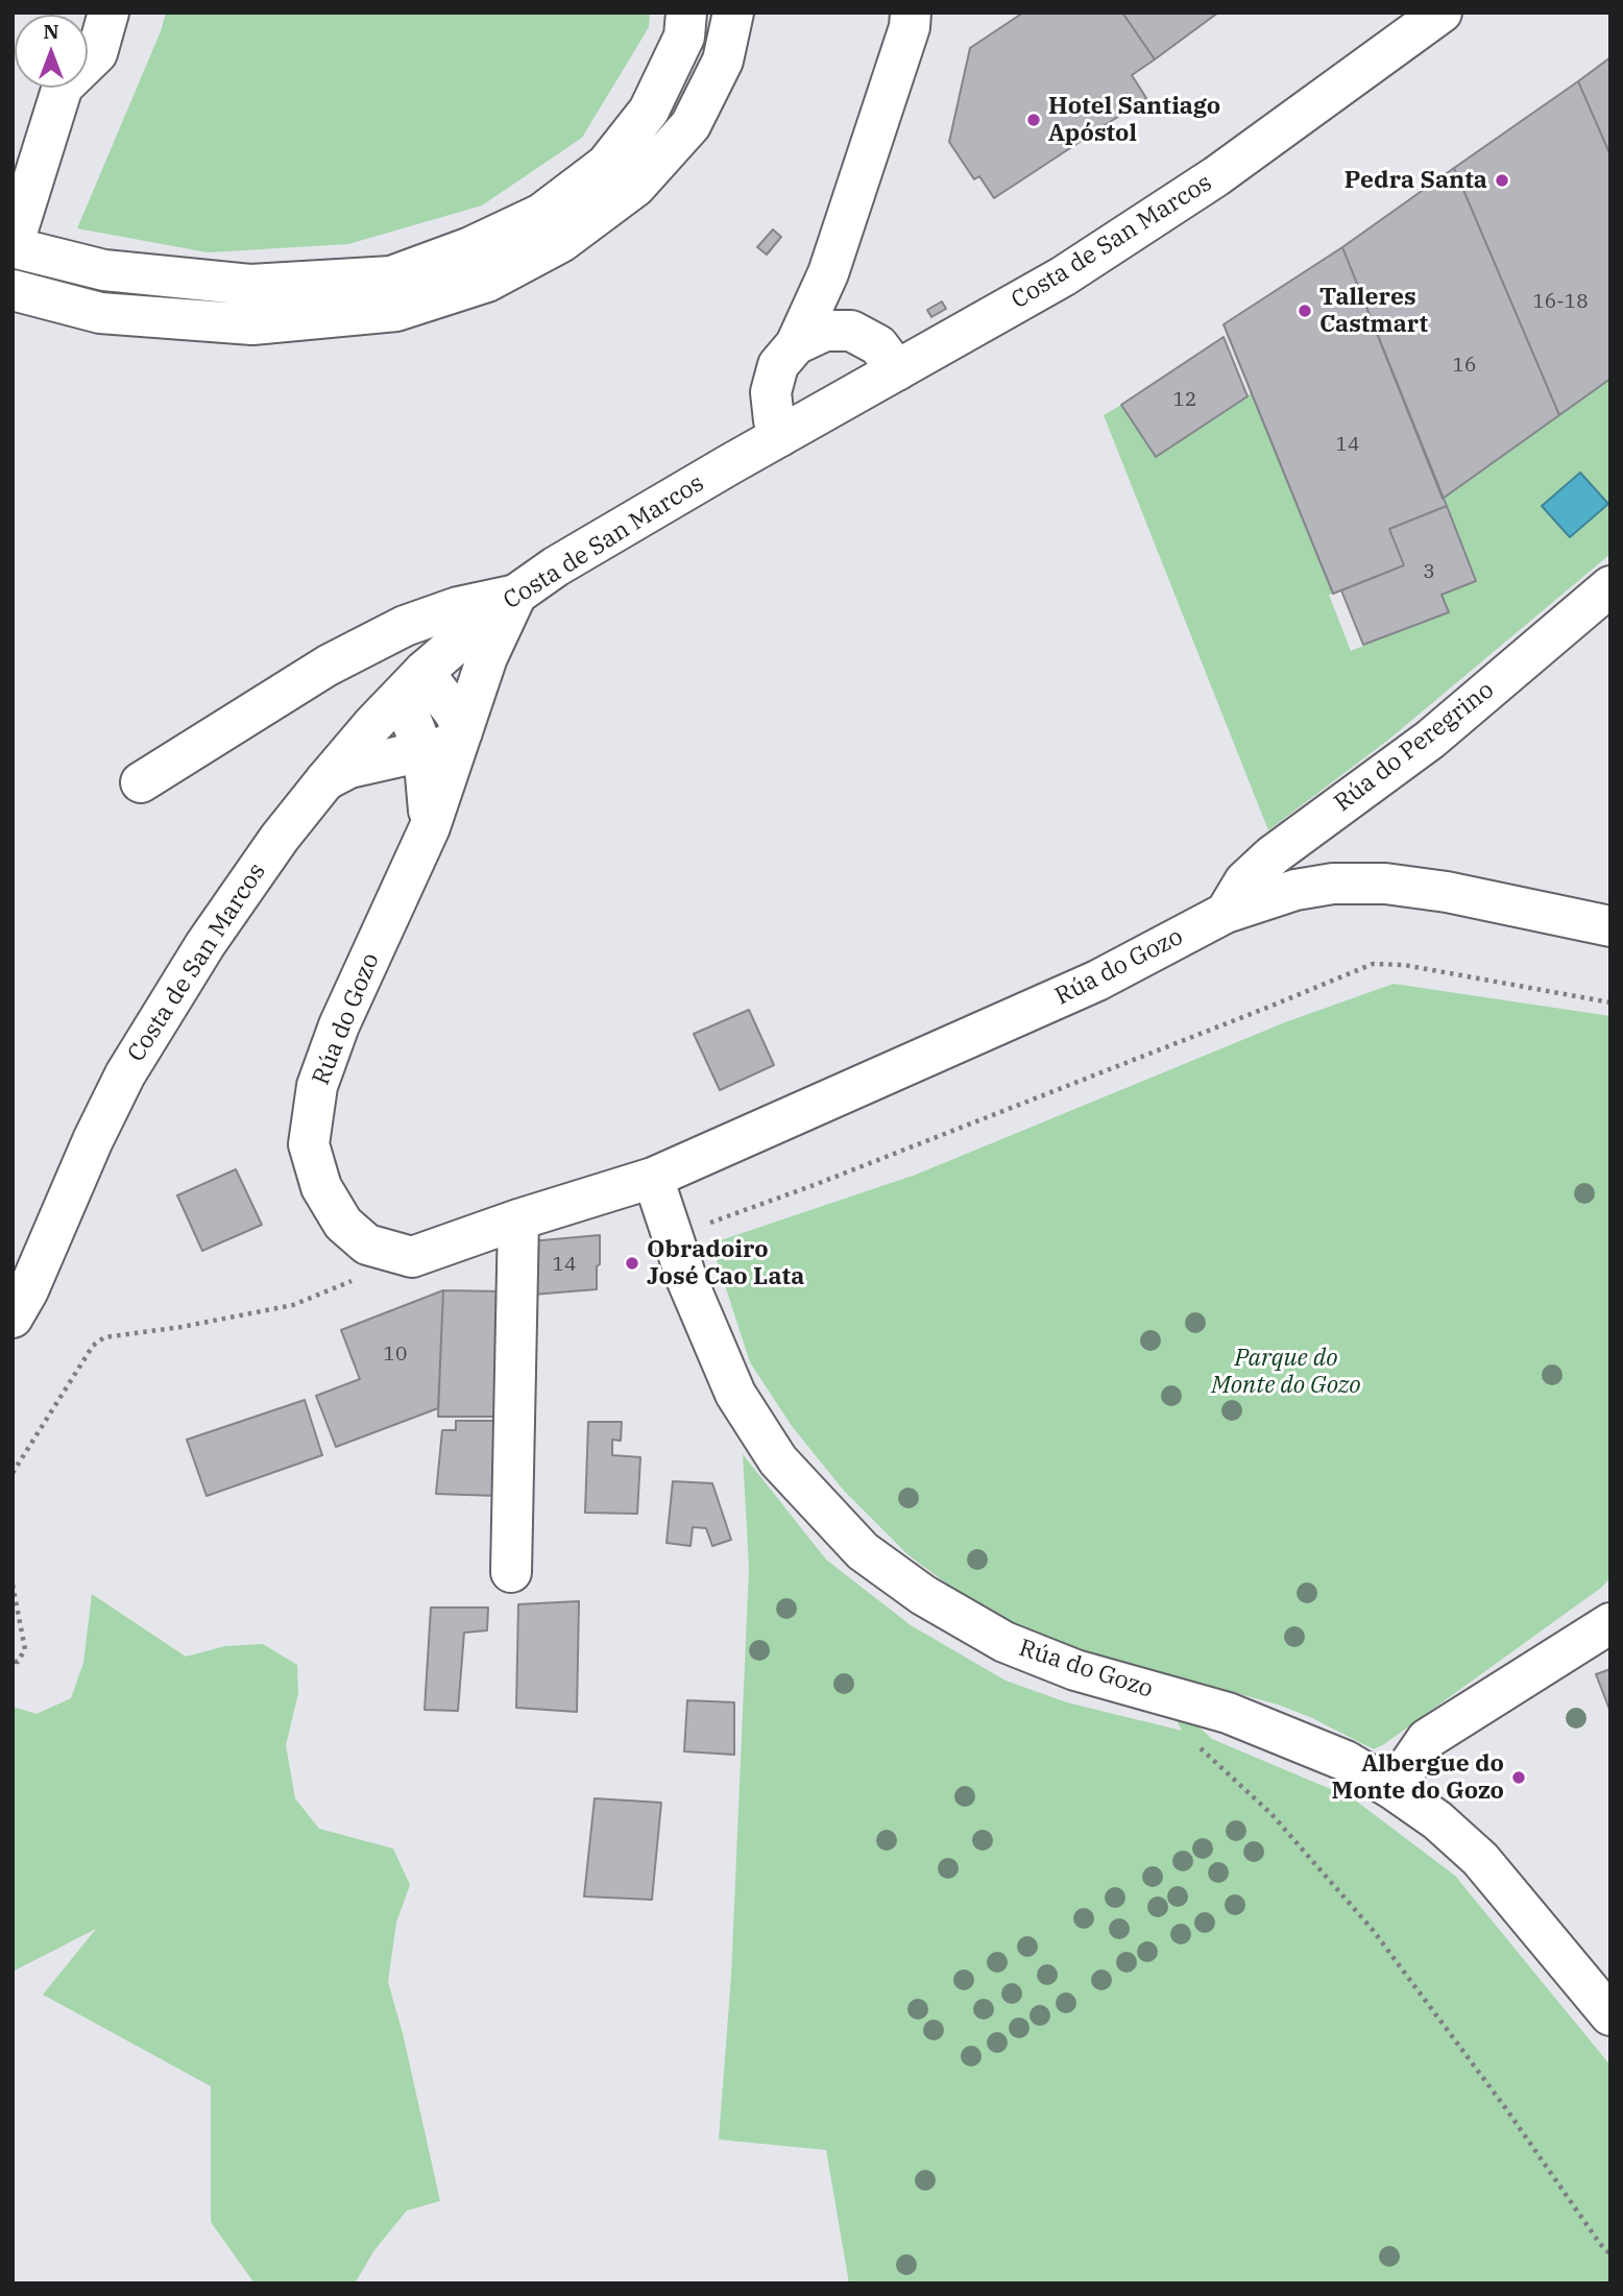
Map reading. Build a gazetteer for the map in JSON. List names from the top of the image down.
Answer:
{
  "streets": {
    "main road": ["Costa de San Marcos", "Rúa do Peregrino", "Rúa do Gozo"]
  },
  "crossings": [
    ["Costa de San Marcos", "Rúa do Gozo"],
    ["Rúa do Peregrino", "Rúa do Gozo"]
  ],
  "parks": ["Parque do Monte do Gozo"],
  "places": [
    "Hotel Santiago Apóstol",
    "Pedra Santa",
    "Talleres Castmart",
    "Obradoiro José Cao Lata",
    "Albergue do Monte do Gozo"
  ],
  "house_numbers": [
    "16-18",
    "16",
    "12",
    "14",
    "3",
    "14",
    "10"
  ],
  "north": "top"
}
